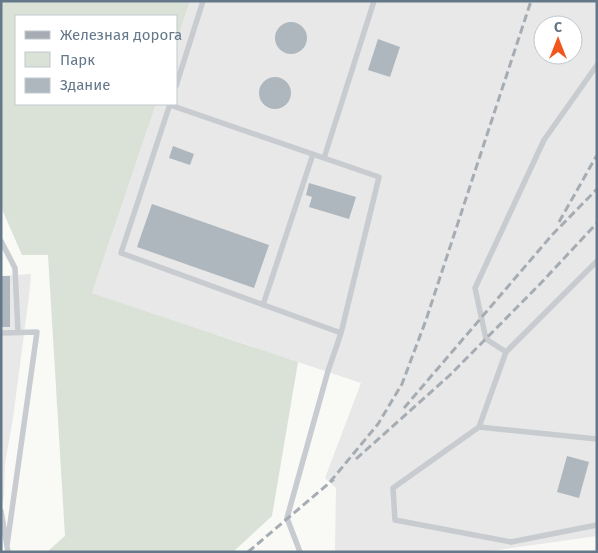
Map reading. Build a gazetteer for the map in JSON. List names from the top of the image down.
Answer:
{
  "legend": ["Железная дорога", "Парк", "Здание"],
  "north": "top"
}
